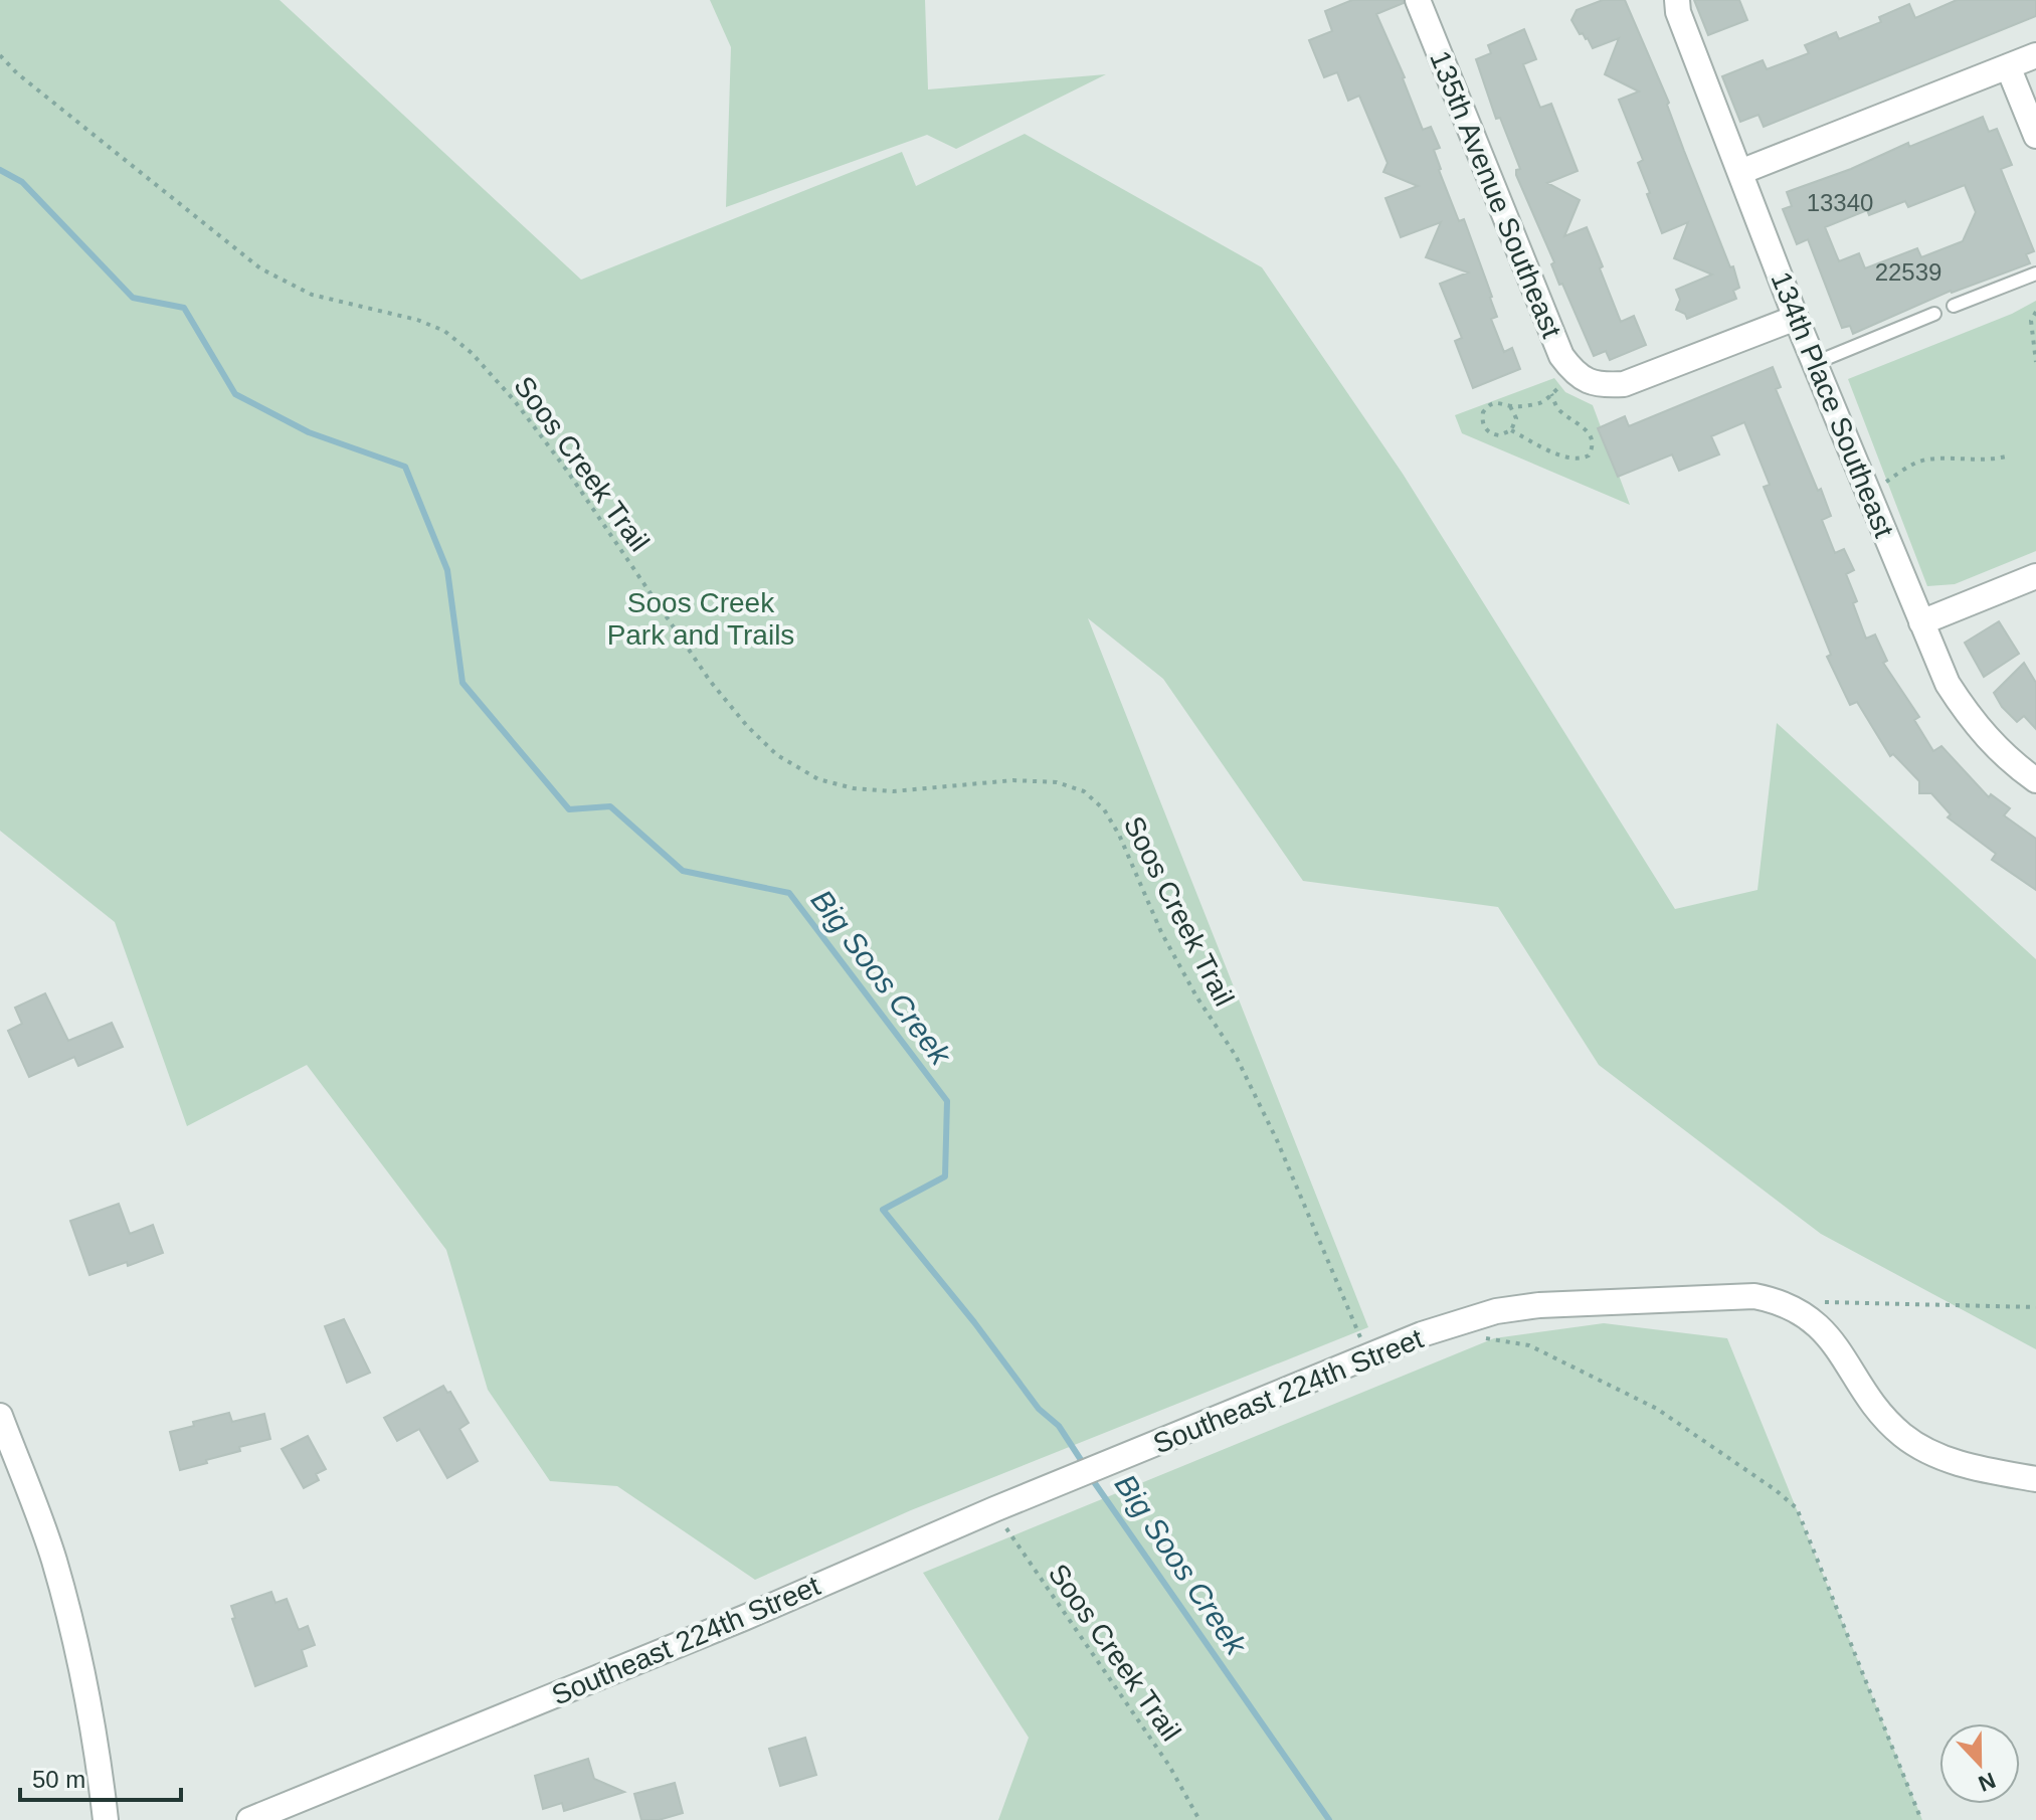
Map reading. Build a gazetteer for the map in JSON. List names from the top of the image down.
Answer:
{
  "streets": {
    "street": ["135th Avenue Southeast", "134th Place Southeast", "Southeast 224th Street"],
    "path": ["Soos Creek Trail"]
  },
  "crossings": [
    ["Soos Creek Trail", "Southeast 224th Street"]
  ],
  "water": ["Big Soos Creek"],
  "parks": ["Soos Creek Park and Trails"],
  "house_numbers": ["13340", "22539"],
  "scale_bar": "50 m",
  "north": "bottom"
}
